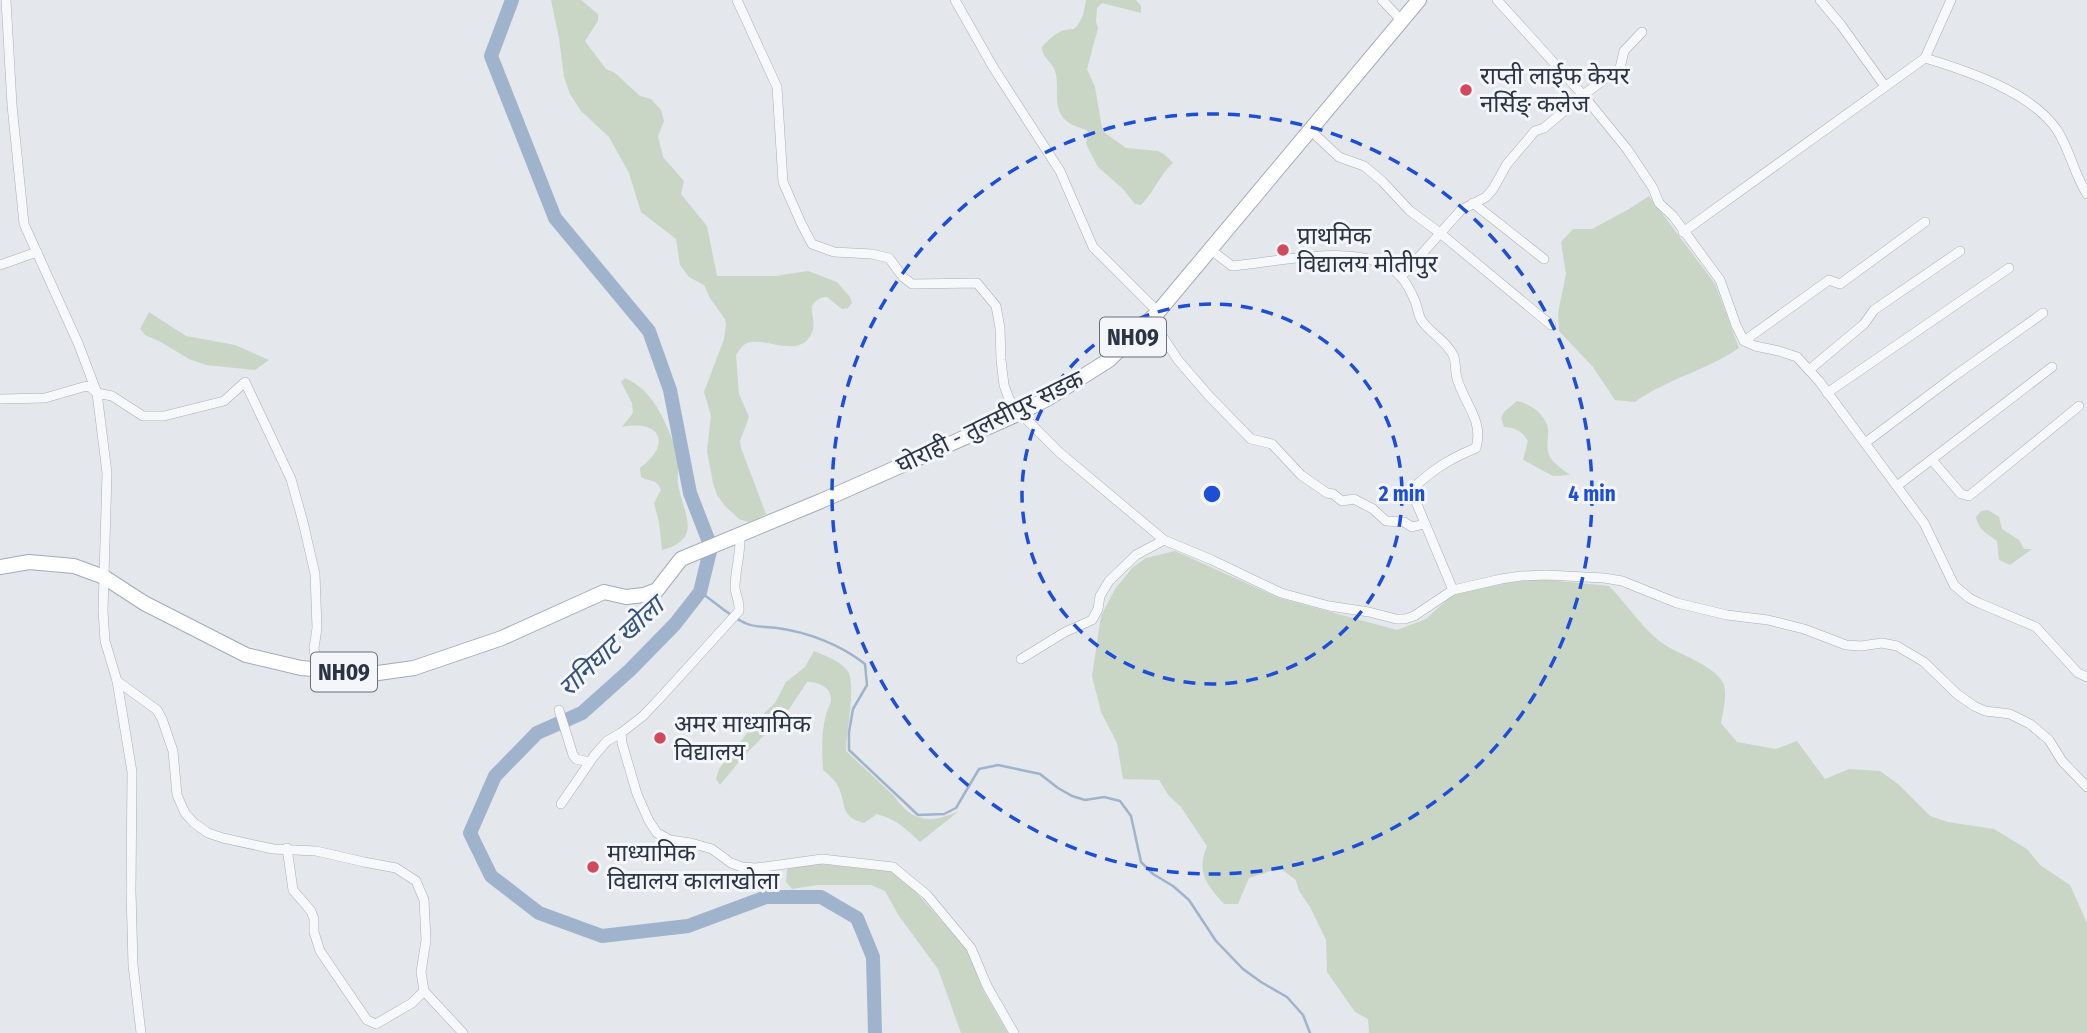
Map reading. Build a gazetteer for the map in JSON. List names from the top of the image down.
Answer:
{
  "streets": {
    "main road": ["NH09", "घोराही - तुलसीपुर सडक"]
  },
  "crossings": [
    ["NH09", "घोराही - तुलसीपुर सडक"]
  ],
  "water": ["रानिघाट खोला"],
  "places": [
    "राप्ती लाईफ केयर नर्सिङ् कलेज",
    "प्राथमिक विद्यालय मोतीपुर",
    "अमर माध्यामिक विद्यालय",
    "माध्यामिक विद्यालय कालाखोला"
  ],
  "rings": ["2 min", "4 min"]
}
